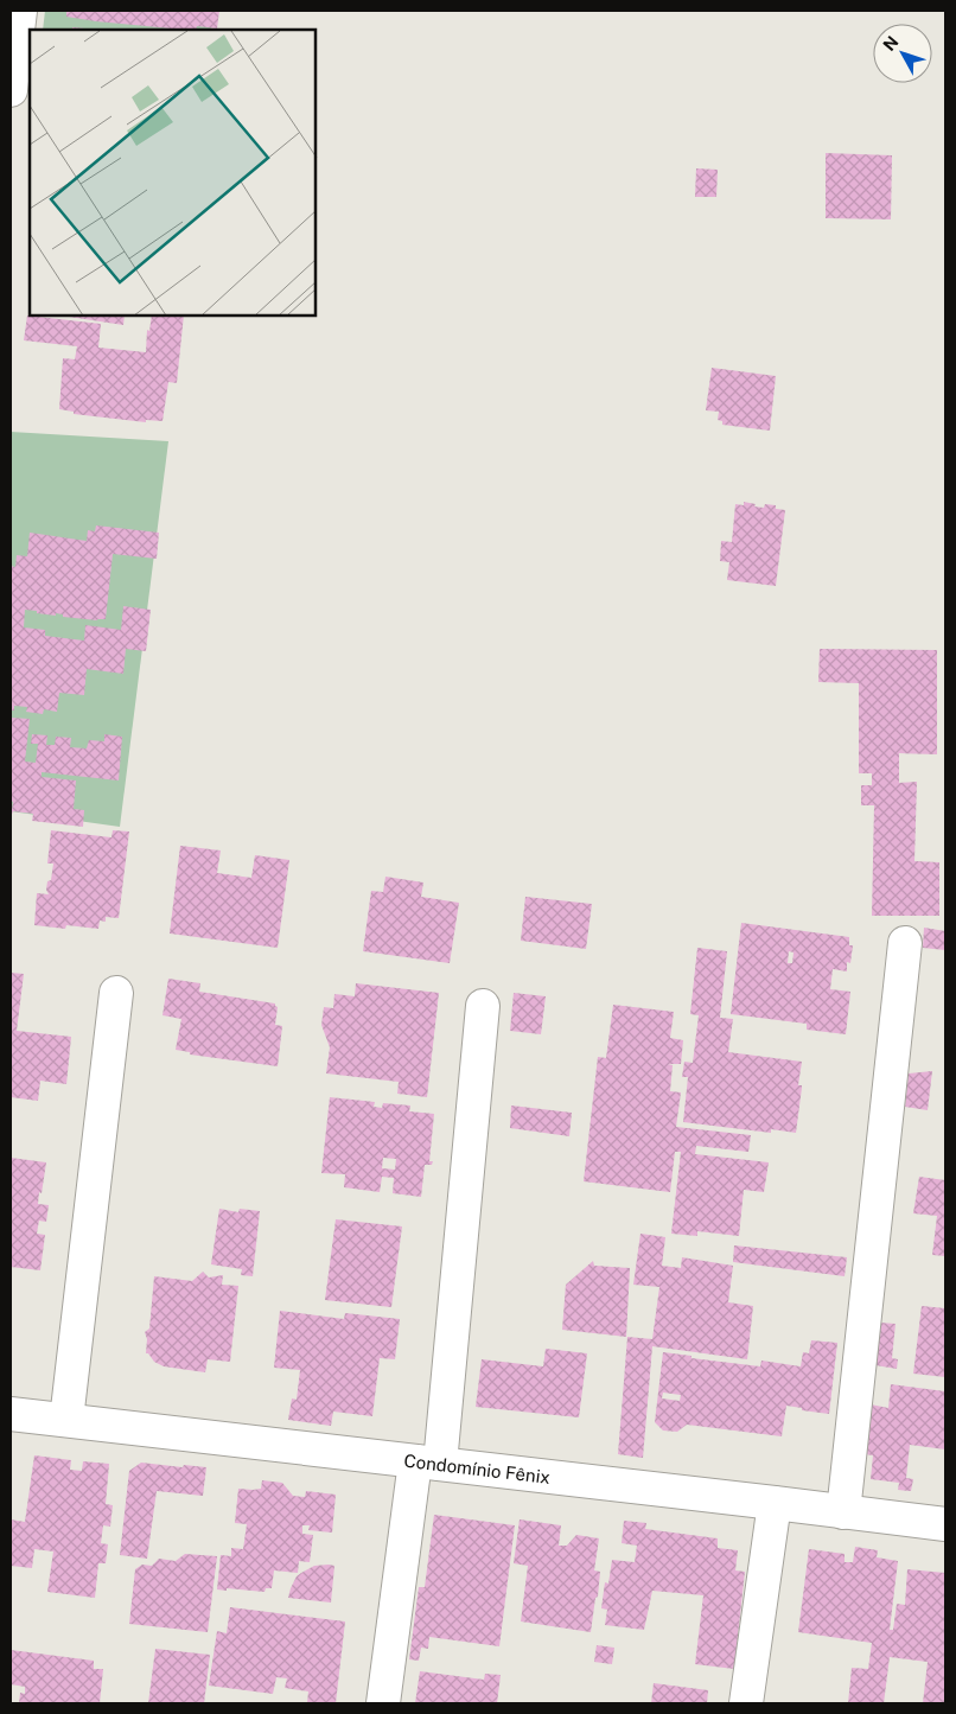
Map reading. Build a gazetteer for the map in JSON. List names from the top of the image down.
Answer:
{
  "streets": {
    "street": ["Condomínio Fênix"]
  },
  "north": "top left"
}
